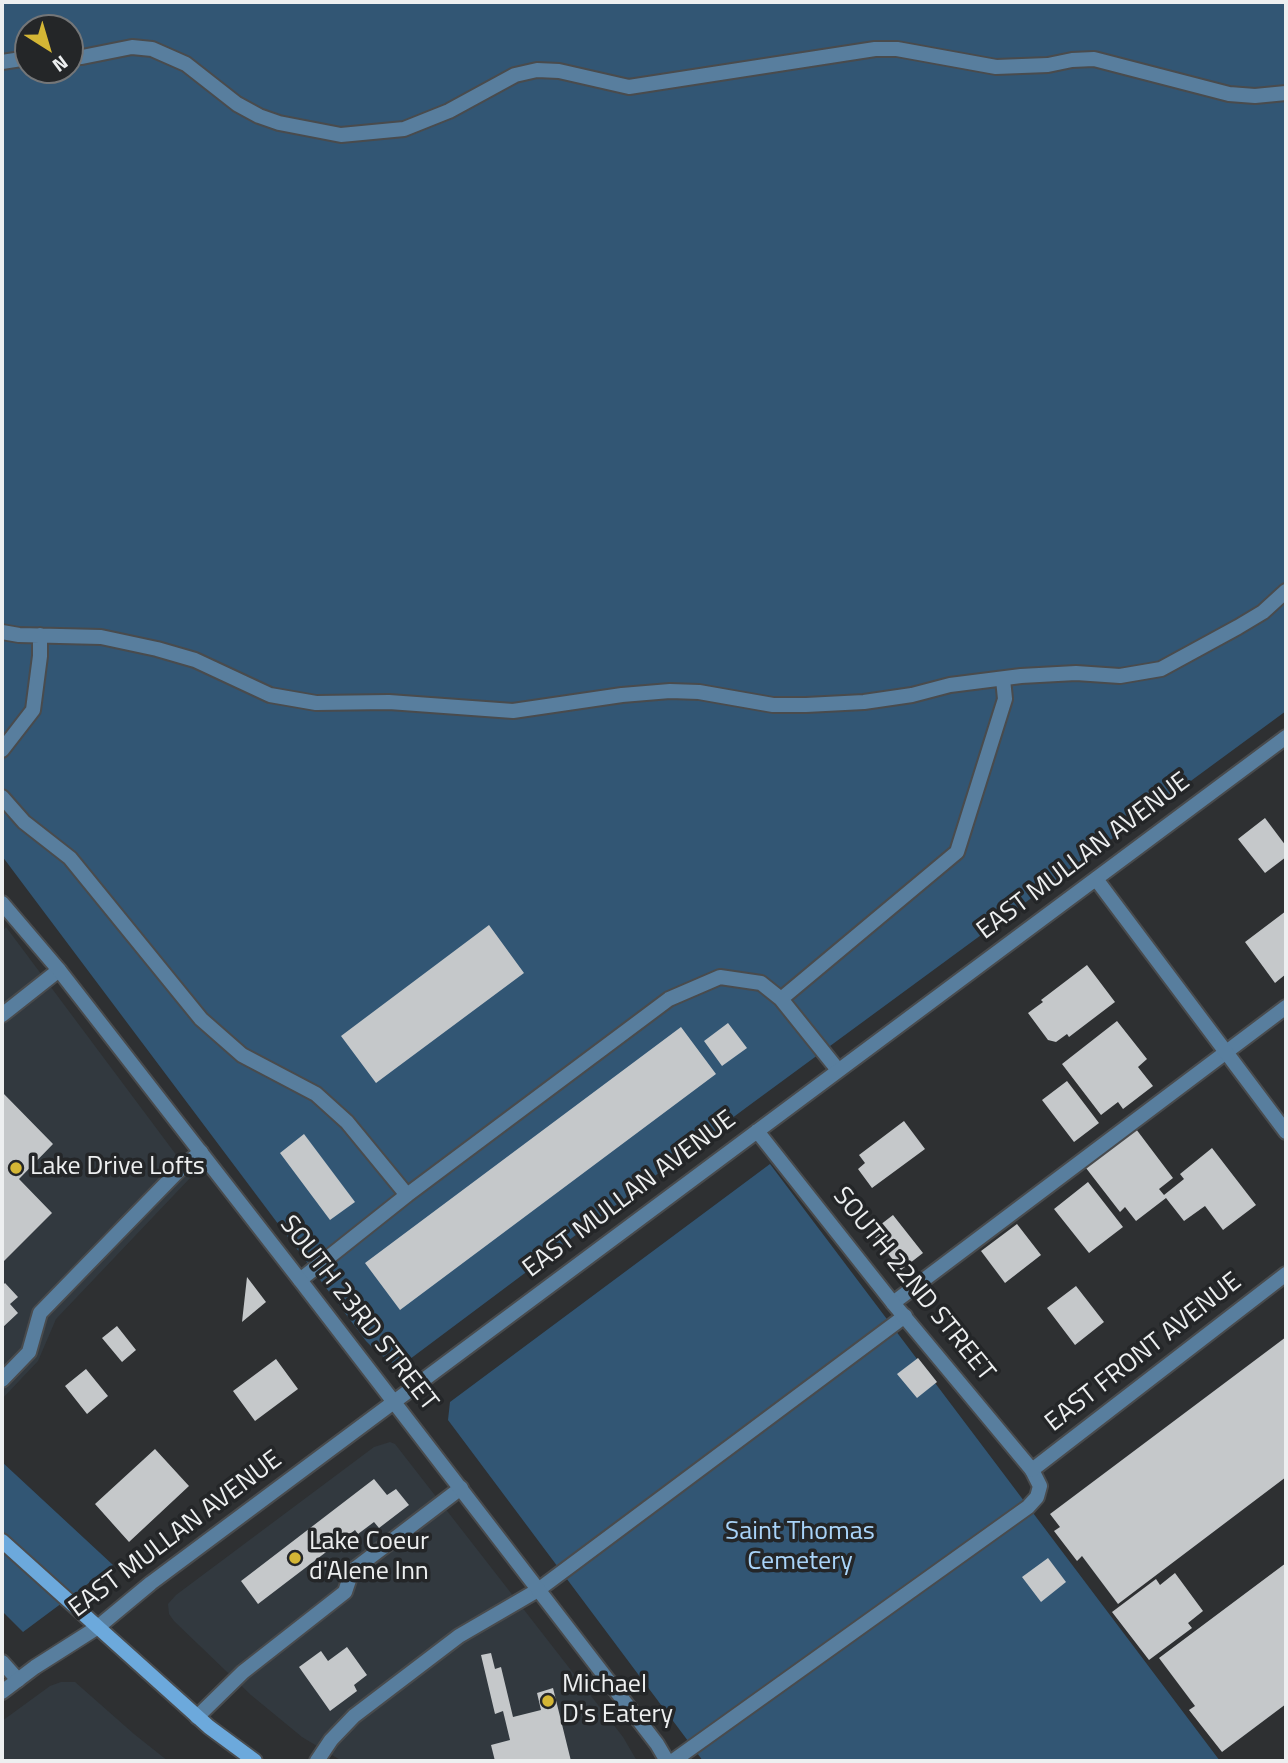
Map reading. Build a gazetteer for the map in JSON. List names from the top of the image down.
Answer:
{
  "streets": {
    "street": [
      "EAST MULLAN AVENUE",
      "SOUTH 22ND STREET",
      "SOUTH 23RD STREET",
      "EAST FRONT AVENUE"
    ]
  },
  "crossings": [
    ["EAST MULLAN AVENUE", "SOUTH 22ND STREET"],
    ["EAST MULLAN AVENUE", "SOUTH 23RD STREET"],
    ["SOUTH 22ND STREET", "EAST FRONT AVENUE"]
  ],
  "parks": ["Saint Thomas Cemetery"],
  "places": ["Lake Drive Lofts", "Lake Coeur d'Alene Inn", "Michael D's Eatery"],
  "north": "bottom right"
}
